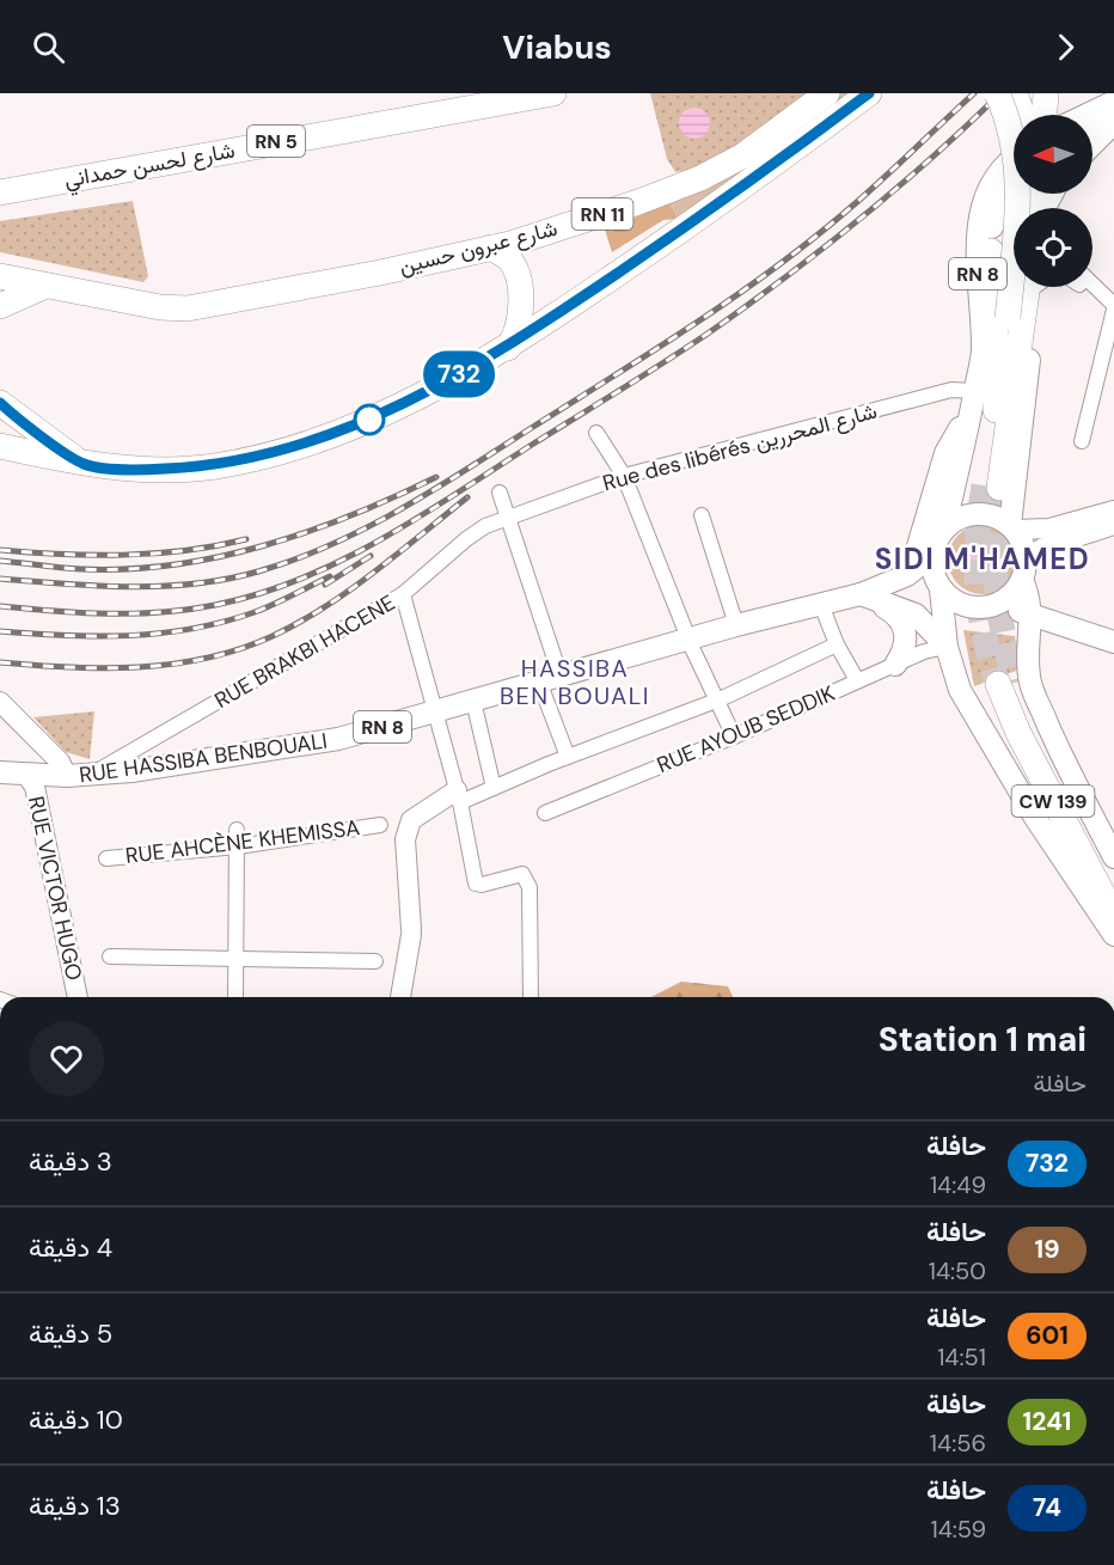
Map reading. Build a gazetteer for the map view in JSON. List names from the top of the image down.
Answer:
{
  "streets": {
    "highway": [
      "RN 5",
      "شارع لحسن حمداني",
      "RN 11",
      "شارع عبرون حسين",
      "CW 139"
    ],
    "main road": ["RN 8", "RUE HASSIBA BENBOUALI"],
    "street": [
      "Rue des libérés شارع المحررين",
      "RUE BRAKBI HACENE",
      "RUE AYOUB SEDDIK",
      "RUE AHCÈNE KHEMISSA",
      "RUE VICTOR HUGO"
    ]
  },
  "crossings": [
    ["RN 11", "شارع عبرون حسين"],
    ["RN 8", "Rue des libérés شارع المحررين"],
    ["RN 8", "RUE HASSIBA BENBOUALI"],
    ["Rue des libérés شارع المحررين", "RUE BRAKBI HACENE"],
    ["RUE BRAKBI HACENE", "RUE HASSIBA BENBOUALI"],
    ["RUE HASSIBA BENBOUALI", "RUE VICTOR HUGO"]
  ],
  "districts": ["SIDI M'HAMED", "HASSIBA BEN BOUALI"],
  "lines": ["bus line 732"],
  "north": "left",
  "page": {
    "header": "Viabus",
    "on_map": "732",
    "heading": ["Station 1 mai", "حافلة"],
    "list": [
      {
        "mark": "732",
        "name": "حافلة",
        "note": "14:49",
        "value": "3 دقيقة"
      },
      {
        "mark": "19",
        "name": "حافلة",
        "note": "14:50",
        "value": "4 دقيقة"
      },
      {
        "mark": "601",
        "name": "حافلة",
        "note": "14:51",
        "value": "5 دقيقة"
      },
      {
        "mark": "1241",
        "name": "حافلة",
        "note": "14:56",
        "value": "10 دقيقة"
      },
      {
        "mark": "74",
        "name": "حافلة",
        "note": "14:59",
        "value": "13 دقيقة"
      }
    ]
  }
}
